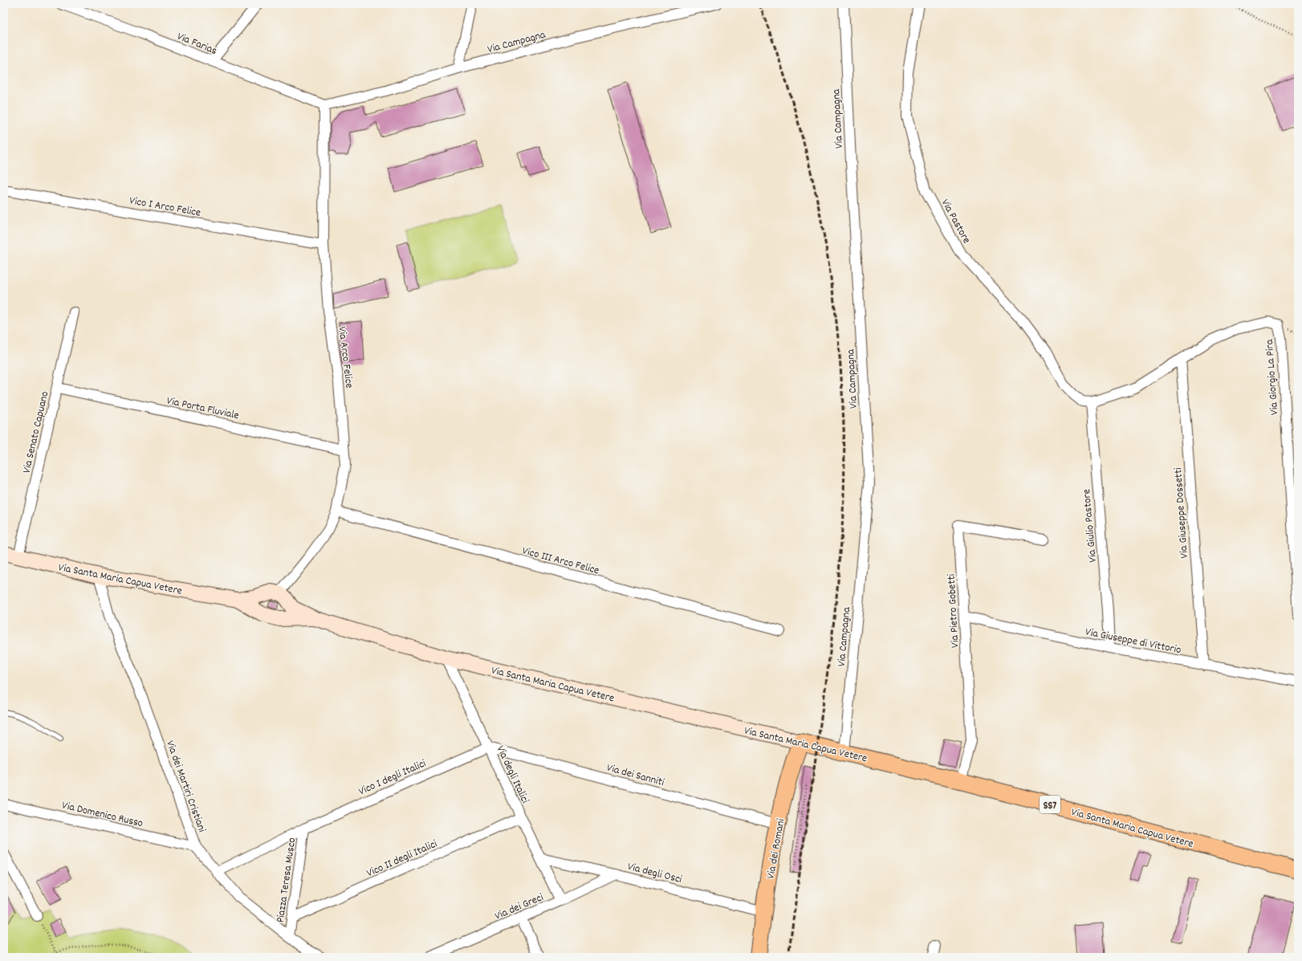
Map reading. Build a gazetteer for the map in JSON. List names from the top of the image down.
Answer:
{
  "streets": {
    "main road": ["Via Santa Maria Capua Vetere", "SS7", "Via dei Romani"],
    "street": [
      "Via Campagna",
      "Via Farias",
      "Vico I Arco Felice",
      "Via Pastore",
      "Via Arco Felice",
      "Via Giorgio La Pira",
      "Via Porta Fluviale",
      "Via Senato Capuano",
      "Via Giuseppe Dossetti",
      "Via Giulio Pastore",
      "Vico III Arco Felice",
      "Via Pietro Gobetti",
      "Via Giuseppe di Vittorio",
      "Via degli Italici",
      "Via dei Sanniti",
      "Vico I degli Italici",
      "Via dei Martiri Cristiani",
      "Via Domenico Russo",
      "Vico II degli Italici",
      "Via degli Osci",
      "Piazza Teresa Musco",
      "Via dei Greci"
    ]
  },
  "crossings": [
    ["Via Campagna", "Via Farias"],
    ["Via Campagna", "Via Arco Felice"],
    ["Via Campagna", "Via Santa Maria Capua Vetere"],
    ["Via Farias", "Via Arco Felice"],
    ["Vico I Arco Felice", "Via Arco Felice"],
    ["Via Pastore", "Via Giorgio La Pira"],
    ["Via Pastore", "Via Giulio Pastore"],
    ["Via Arco Felice", "Via Porta Fluviale"],
    ["Via Arco Felice", "Vico III Arco Felice"],
    ["Via Arco Felice", "SS7"],
    ["Via Giorgio La Pira", "Via Giuseppe Dossetti"],
    ["Via Giorgio La Pira", "Via Giulio Pastore"],
    ["Via Porta Fluviale", "Via Senato Capuano"],
    ["Via Senato Capuano", "Via Santa Maria Capua Vetere"],
    ["Via Giuseppe Dossetti", "Via Giuseppe di Vittorio"],
    ["Via Giulio Pastore", "Via Giuseppe di Vittorio"],
    ["Via Santa Maria Capua Vetere", "Via Pietro Gobetti"],
    ["Via Santa Maria Capua Vetere", "Via degli Italici"],
    ["Via Santa Maria Capua Vetere", "Via dei Martiri Cristiani"],
    ["Via Santa Maria Capua Vetere", "SS7"],
    ["Via Santa Maria Capua Vetere", "Via dei Romani"],
    ["Via Pietro Gobetti", "Via Giuseppe di Vittorio"],
    ["Via degli Italici", "Via dei Sanniti"],
    ["Via degli Italici", "Vico I degli Italici"],
    ["Via degli Italici", "Vico II degli Italici"],
    ["Via degli Italici", "Via degli Osci"],
    ["Via degli Italici", "Via dei Greci"],
    ["Via dei Sanniti", "Vico I degli Italici"],
    ["Via dei Sanniti", "Via dei Romani"],
    ["Vico I degli Italici", "Piazza Teresa Musco"],
    ["Via dei Martiri Cristiani", "Via Domenico Russo"],
    ["Via dei Martiri Cristiani", "Piazza Teresa Musco"],
    ["Via dei Romani", "Via degli Osci"],
    ["Vico II degli Italici", "Piazza Teresa Musco"],
    ["Via degli Osci", "Via dei Greci"]
  ]
}
